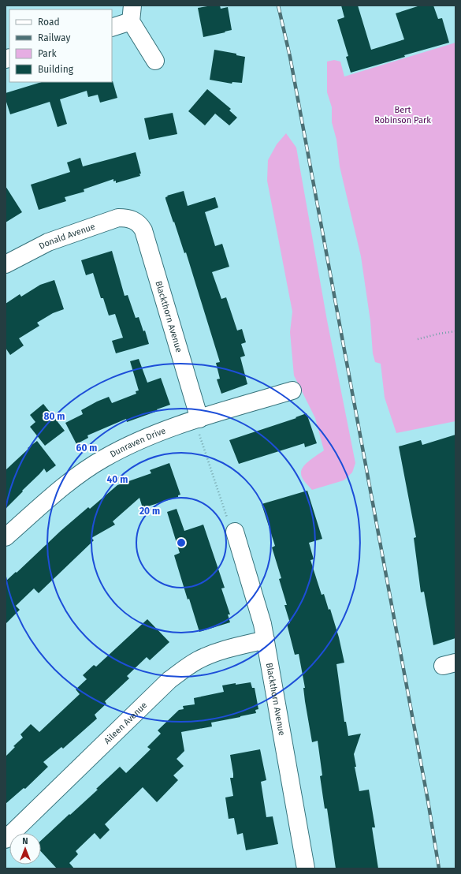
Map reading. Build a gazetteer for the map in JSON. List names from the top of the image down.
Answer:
{
  "streets": {
    "street": [
      "Donald Avenue",
      "Blackthorn Avenue",
      "Dunraven Drive",
      "Aileen Avenue"
    ]
  },
  "crossings": [
    ["Donald Avenue", "Blackthorn Avenue"],
    ["Blackthorn Avenue", "Dunraven Drive"],
    ["Blackthorn Avenue", "Aileen Avenue"]
  ],
  "parks": ["Bert Robinson Park"],
  "legend": [
    "Road",
    "Railway",
    "Park",
    "Building"
  ],
  "north": "top",
  "rings": [
    "80 m",
    "60 m",
    "40 m",
    "20 m"
  ]
}
